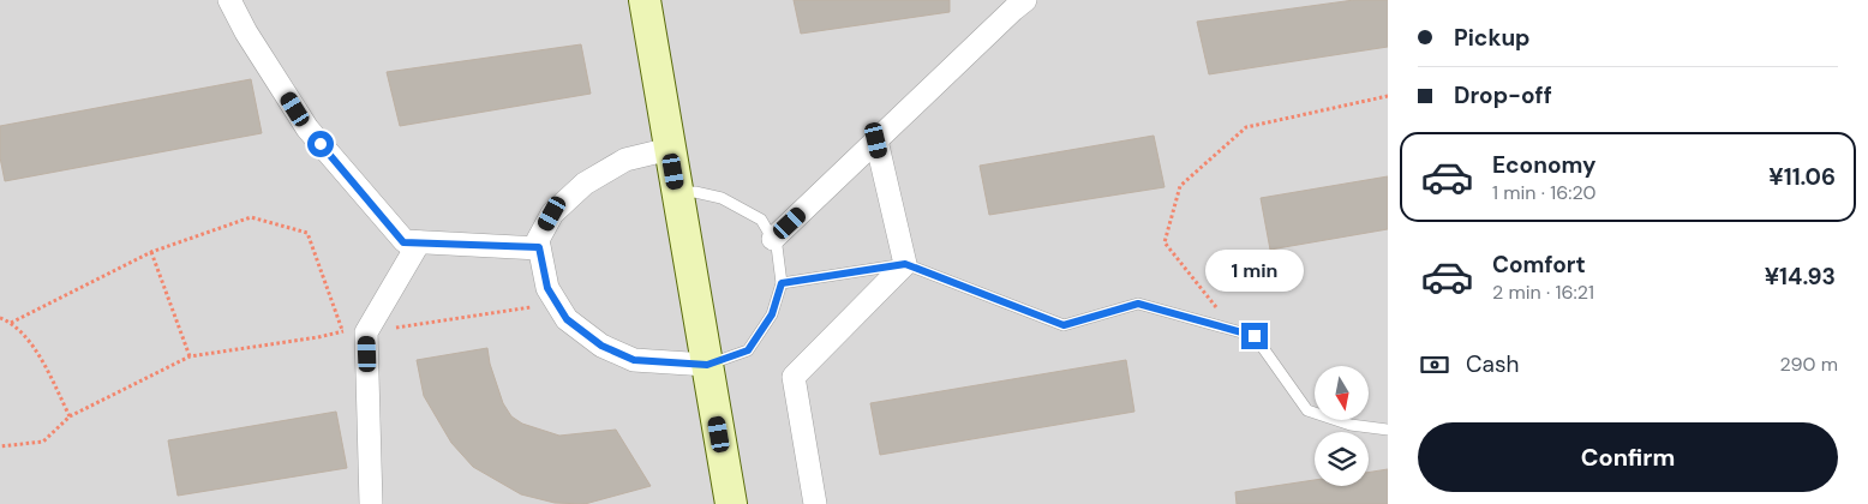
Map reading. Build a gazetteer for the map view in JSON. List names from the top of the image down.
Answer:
{
  "north": "bottom",
  "page": {
    "banner": ["Pickup", "Drop-off"],
    "list": [
      {
        "name": "Economy",
        "note": "1 min · 16:20",
        "value": "¥11.06"
      },
      {
        "name": "Comfort",
        "note": "2 min · 16:21",
        "value": "¥14.93"
      }
    ],
    "bubble": "1 min",
    "pay": ["Cash", "290 m"],
    "buttons": "Confirm"
  }
}
